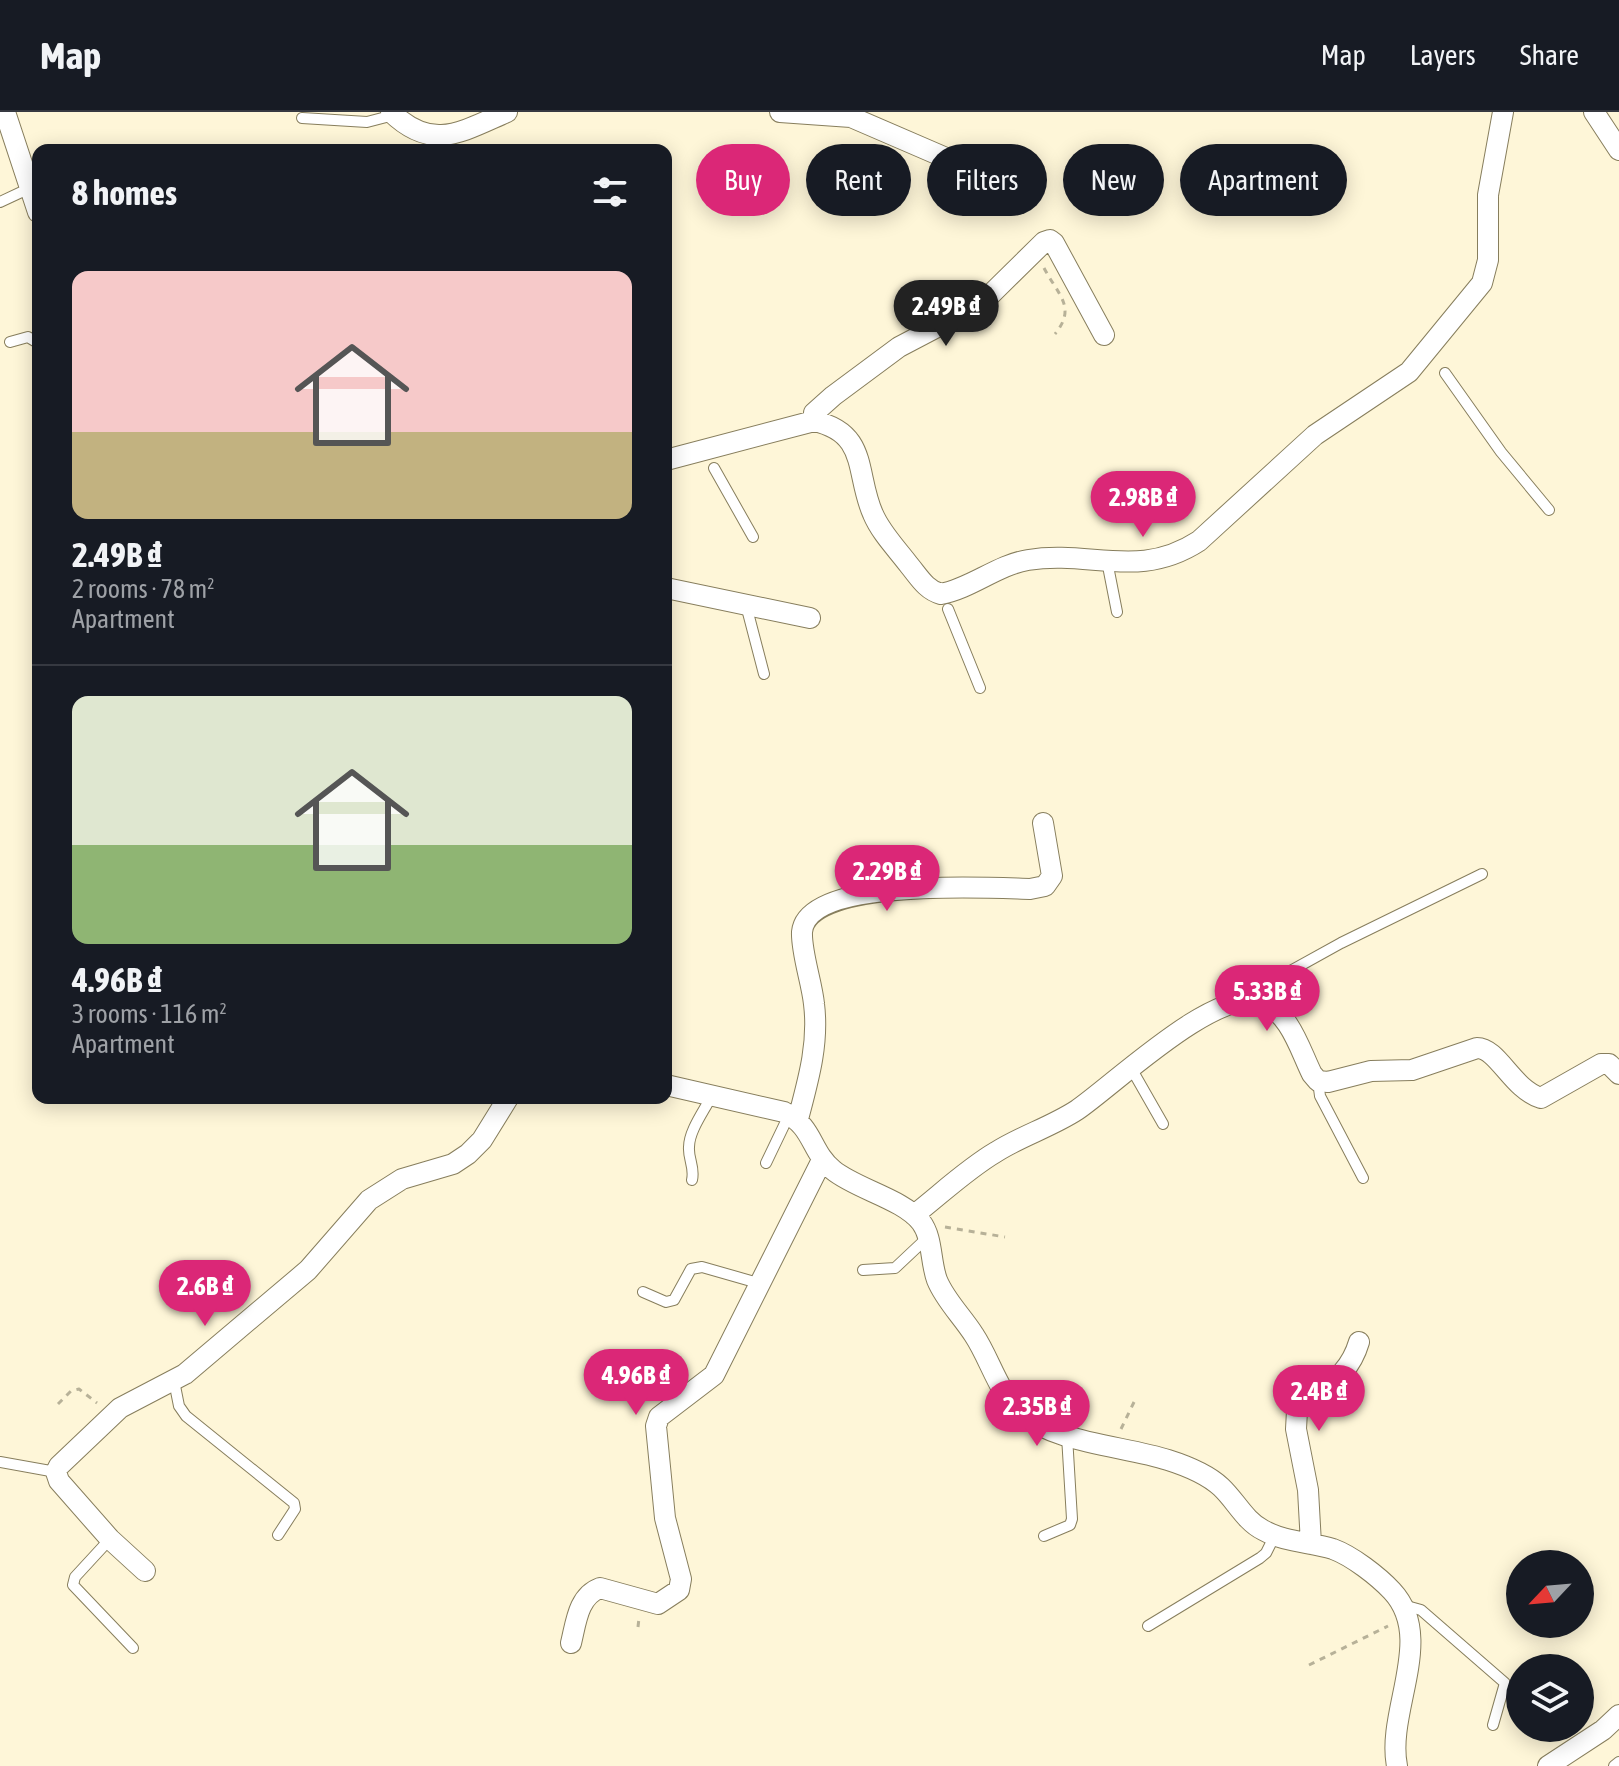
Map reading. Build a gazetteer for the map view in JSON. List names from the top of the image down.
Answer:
{
  "north": "bottom left",
  "page": {
    "header": "Map",
    "nav": ["Map", "Layers", "Share"],
    "chip": [
      "Buy",
      "Rent",
      "Filters",
      "New",
      "Apartment"
    ],
    "heading": "8 homes",
    "list": [
      {
        "name": "2.49B ₫",
        "note": "2 rooms · 78 m² · Apartment"
      },
      {
        "name": "4.96B ₫",
        "note": "3 rooms · 116 m² · Apartment"
      }
    ],
    "price": [
      "2.49B ₫",
      "2.98B ₫",
      "2.29B ₫",
      "5.33B ₫",
      "2.6B ₫",
      "4.96B ₫",
      "2.4B ₫",
      "2.35B ₫"
    ]
  }
}
